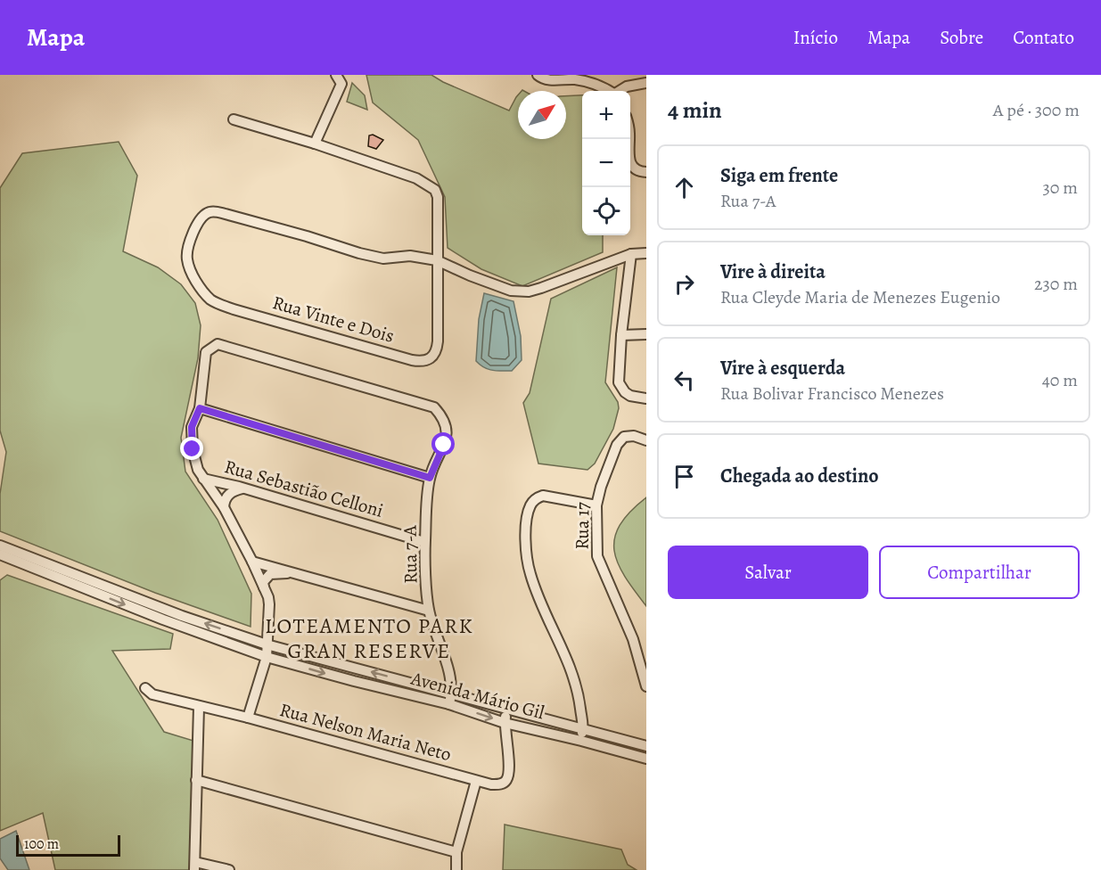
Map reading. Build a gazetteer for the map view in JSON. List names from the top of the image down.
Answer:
{
  "streets": {
    "street": [
      "Rua Vinte e Dois",
      "Rua Sebastião Celloni",
      "Rua 17",
      "Rua 7-A",
      "Avenida Mário Gil",
      "Rua Nelson Maria Neto"
    ]
  },
  "crossings": [
    ["Rua Sebastião Celloni", "Rua 7-A"],
    ["Rua 7-A", "Avenida Mário Gil"],
    ["Avenida Mário Gil", "Rua Nelson Maria Neto"]
  ],
  "districts": ["LOTEAMENTO PARK GRAN RESERVE"],
  "scale_bar": "100 m",
  "north": "top right",
  "page": {
    "header": "Mapa",
    "nav": [
      "Início",
      "Mapa",
      "Sobre",
      "Contato"
    ],
    "heading": ["4 min", "A pé · 300 m"],
    "map_buttons": ["+", "−"],
    "list": [
      ["Siga em frente", "Rua 7-A", "30 m"],
      ["Vire à direita", "Rua Cleyde Maria de Menezes Eugenio", "230 m"],
      ["Vire à esquerda", "Rua Bolivar Francisco Menezes", "40 m"],
      "Chegada ao destino"
    ],
    "buttons": ["Salvar", "Compartilhar"],
    "scale": "100 m"
  }
}
